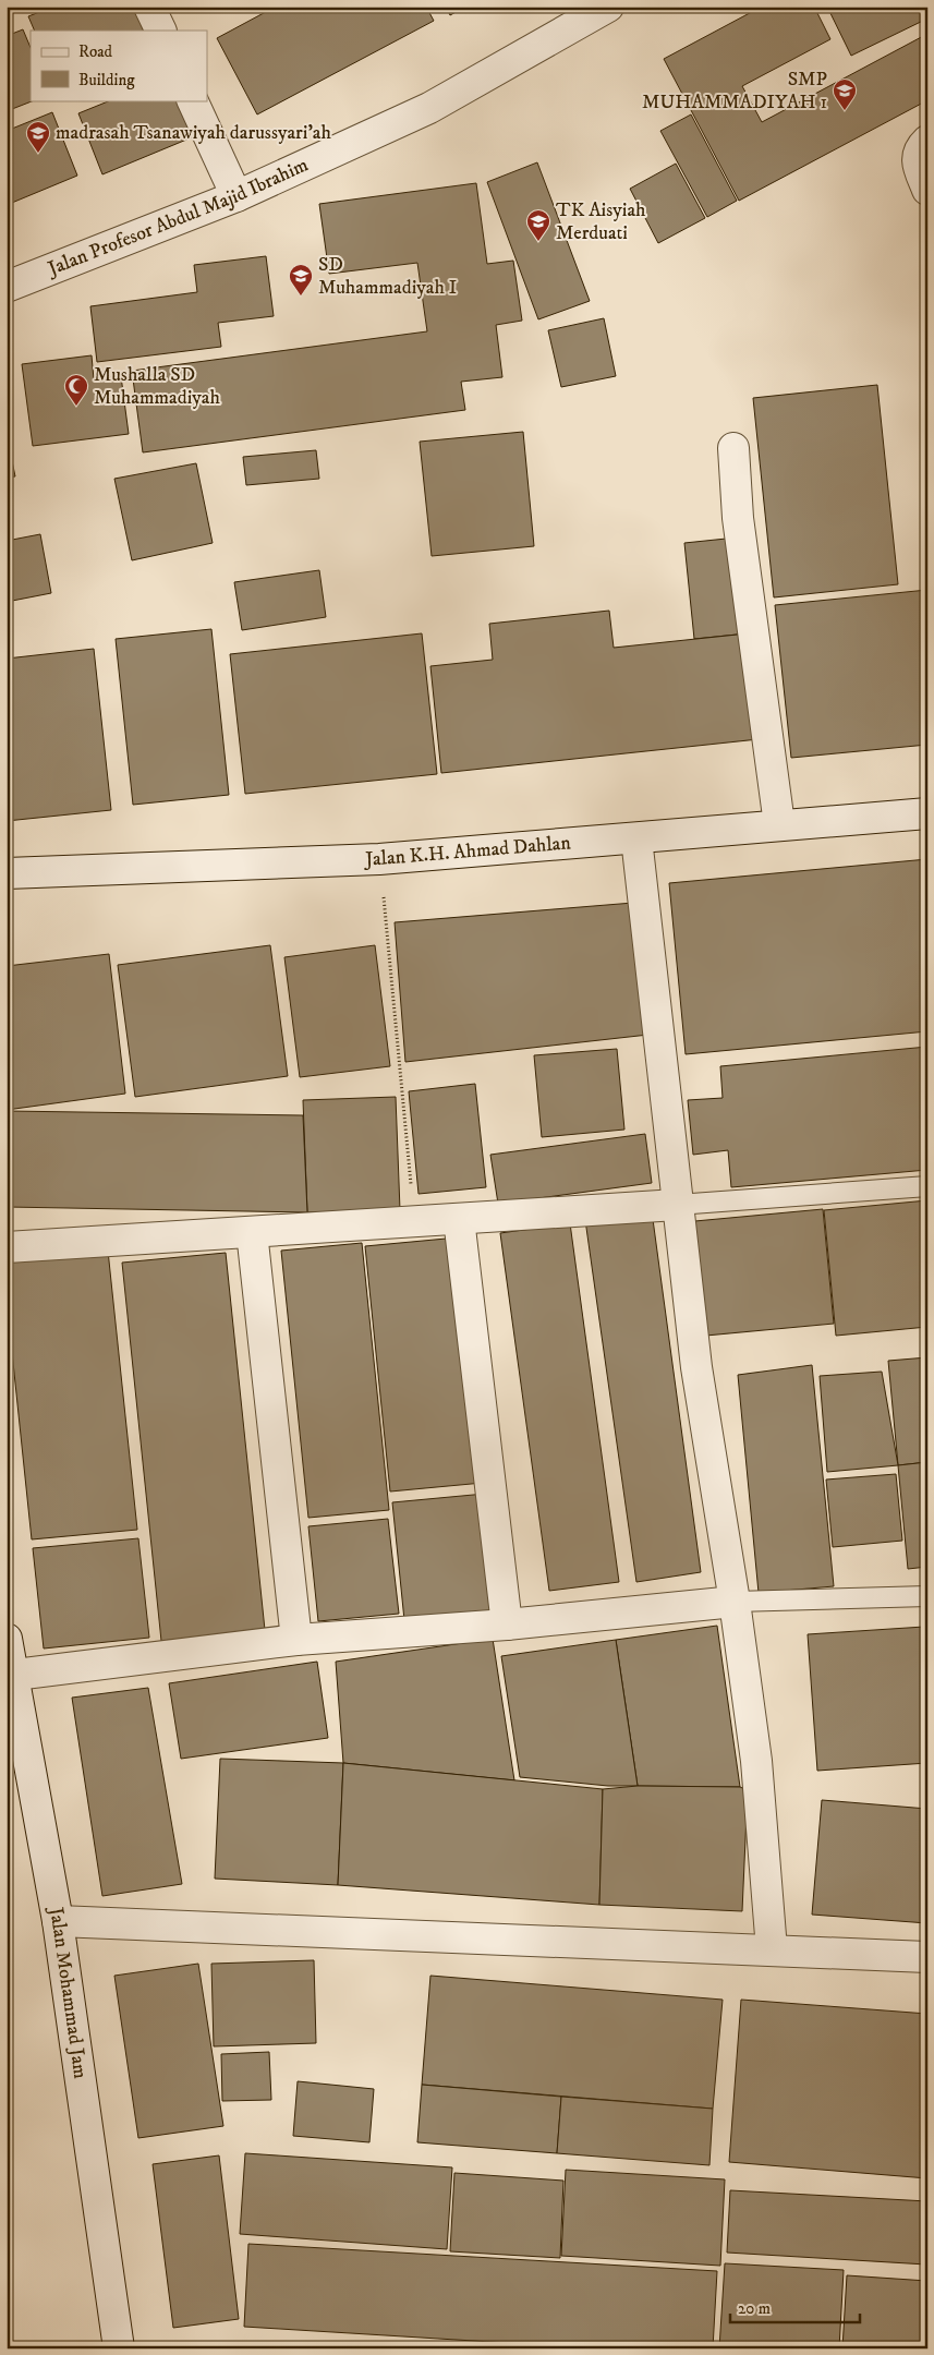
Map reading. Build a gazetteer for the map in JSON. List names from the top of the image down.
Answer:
{
  "streets": {
    "street": ["Jalan Profesor Abdul Majid Ibrahim", "Jalan K.H. Ahmad Dahlan", "Jalan Mohammad Jam"]
  },
  "places": {
    "school or university": [
      "SMP MUHAMMADIYAH 1",
      "madrasah Tsanawiyah darussyari'ah",
      "TK Aisyiah Merduati",
      "SD Muhammadiyah I"
    ],
    "mosque": ["Mushalla SD Muhammadiyah"]
  },
  "legend": ["Road", "Building"],
  "scale_bar": "20 m"
}
